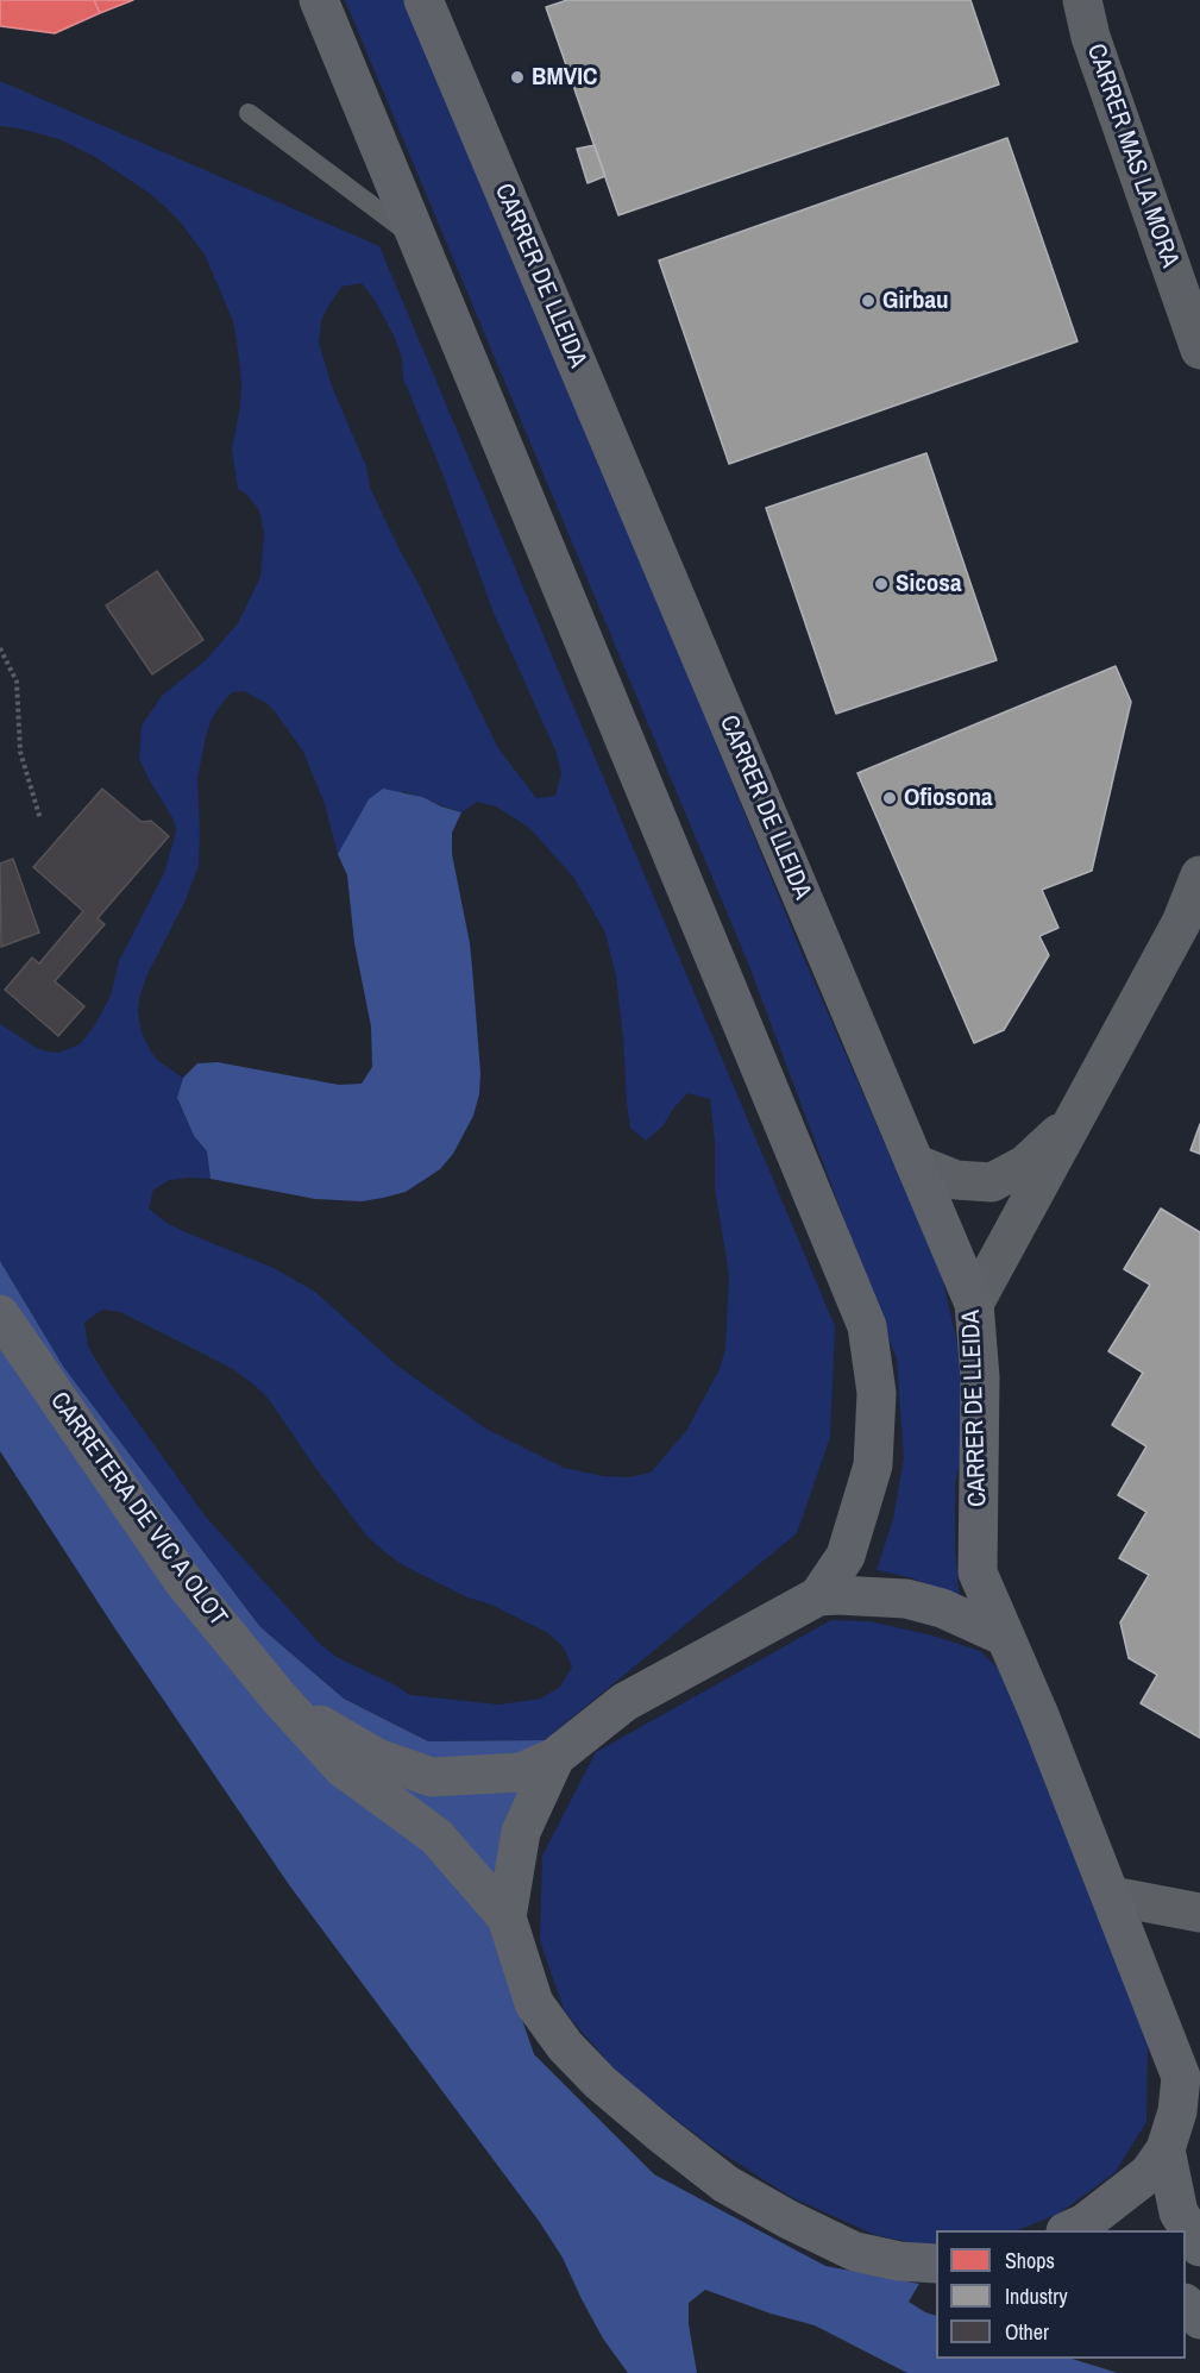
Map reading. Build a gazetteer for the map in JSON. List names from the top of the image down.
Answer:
{
  "streets": {
    "street": ["CARRER MAS LA MORA", "CARRER DE LLEIDA", "CARRETERA DE VIC A OLOT"]
  },
  "places": [
    "BMVIC",
    "Girbau",
    "Sicosa",
    "Ofiosona"
  ],
  "legend": ["Shops", "Industry", "Other"]
}
